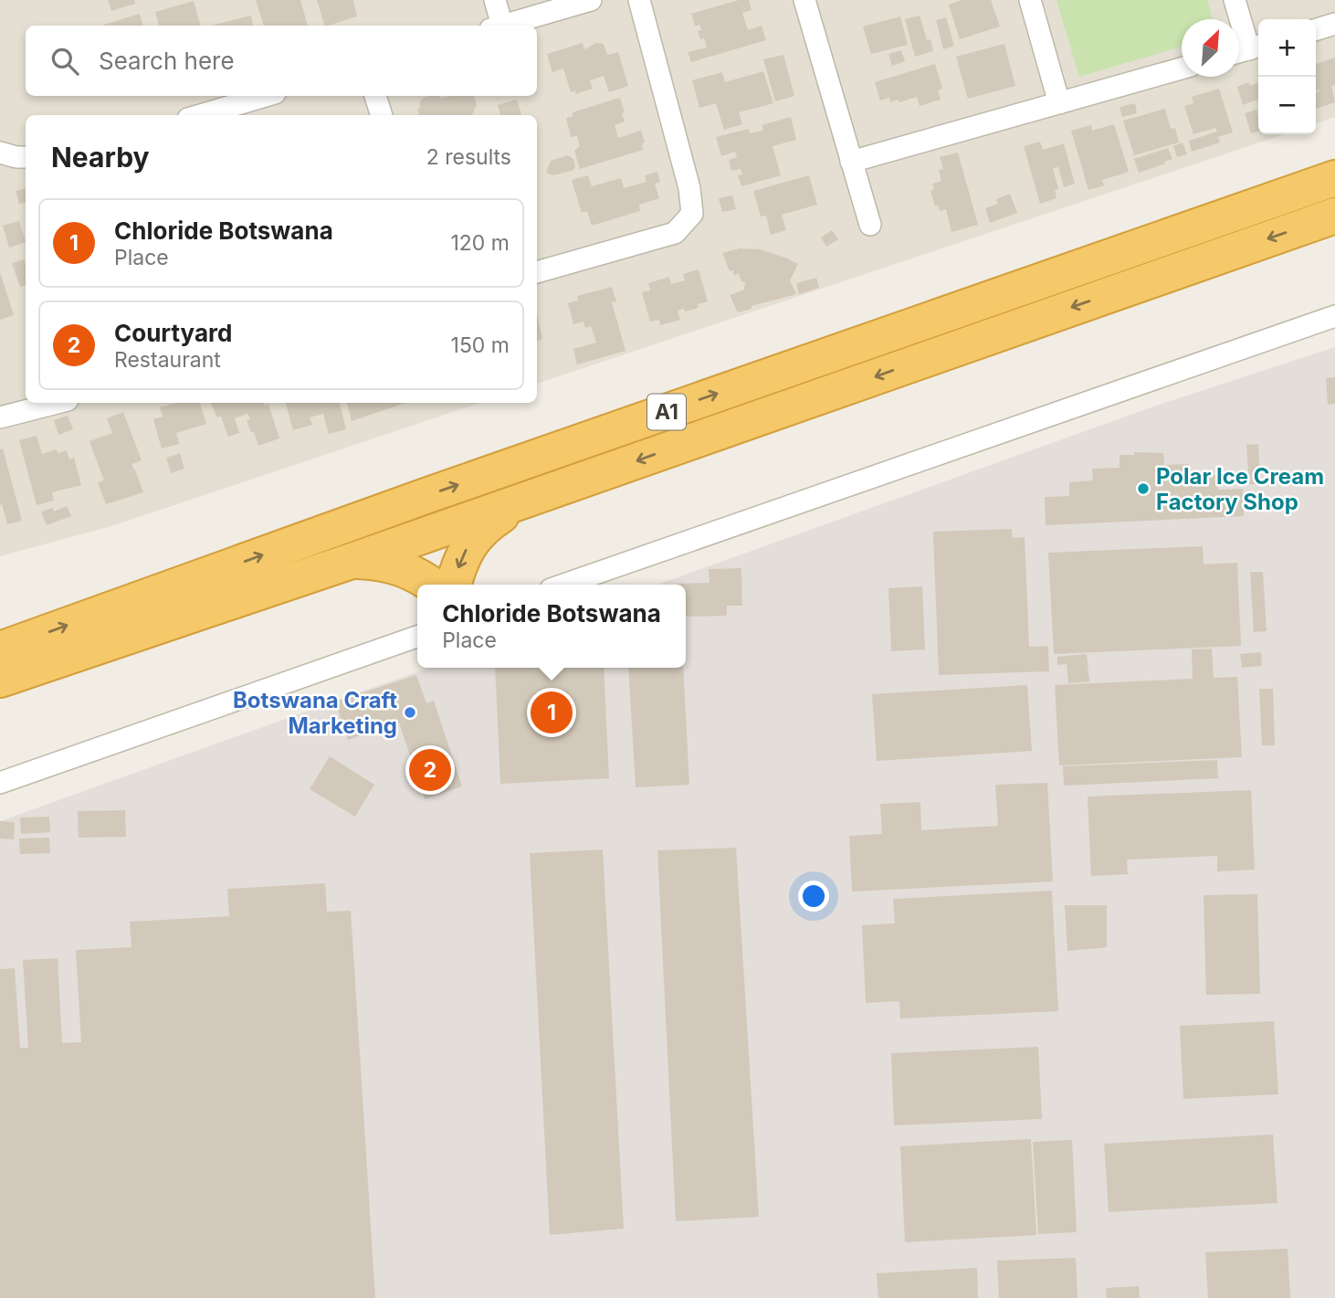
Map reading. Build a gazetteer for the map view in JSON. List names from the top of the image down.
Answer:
{
  "streets": {
    "highway": ["A1"]
  },
  "places": ["Polar Ice Cream Factory Shop", "Botswana Craft Marketing"],
  "north": "top right",
  "page": {
    "map_buttons": ["+", "−"],
    "search": "Search here",
    "heading": ["Nearby", "2 results"],
    "list": [
      {
        "mark": "1",
        "name": "Chloride Botswana",
        "note": "Place",
        "value": "120 m"
      },
      {
        "mark": "2",
        "name": "Courtyard",
        "note": "Restaurant",
        "value": "150 m"
      }
    ],
    "popup": ["Chloride Botswana", "Place"],
    "pins": ["1", "2"]
  }
}
